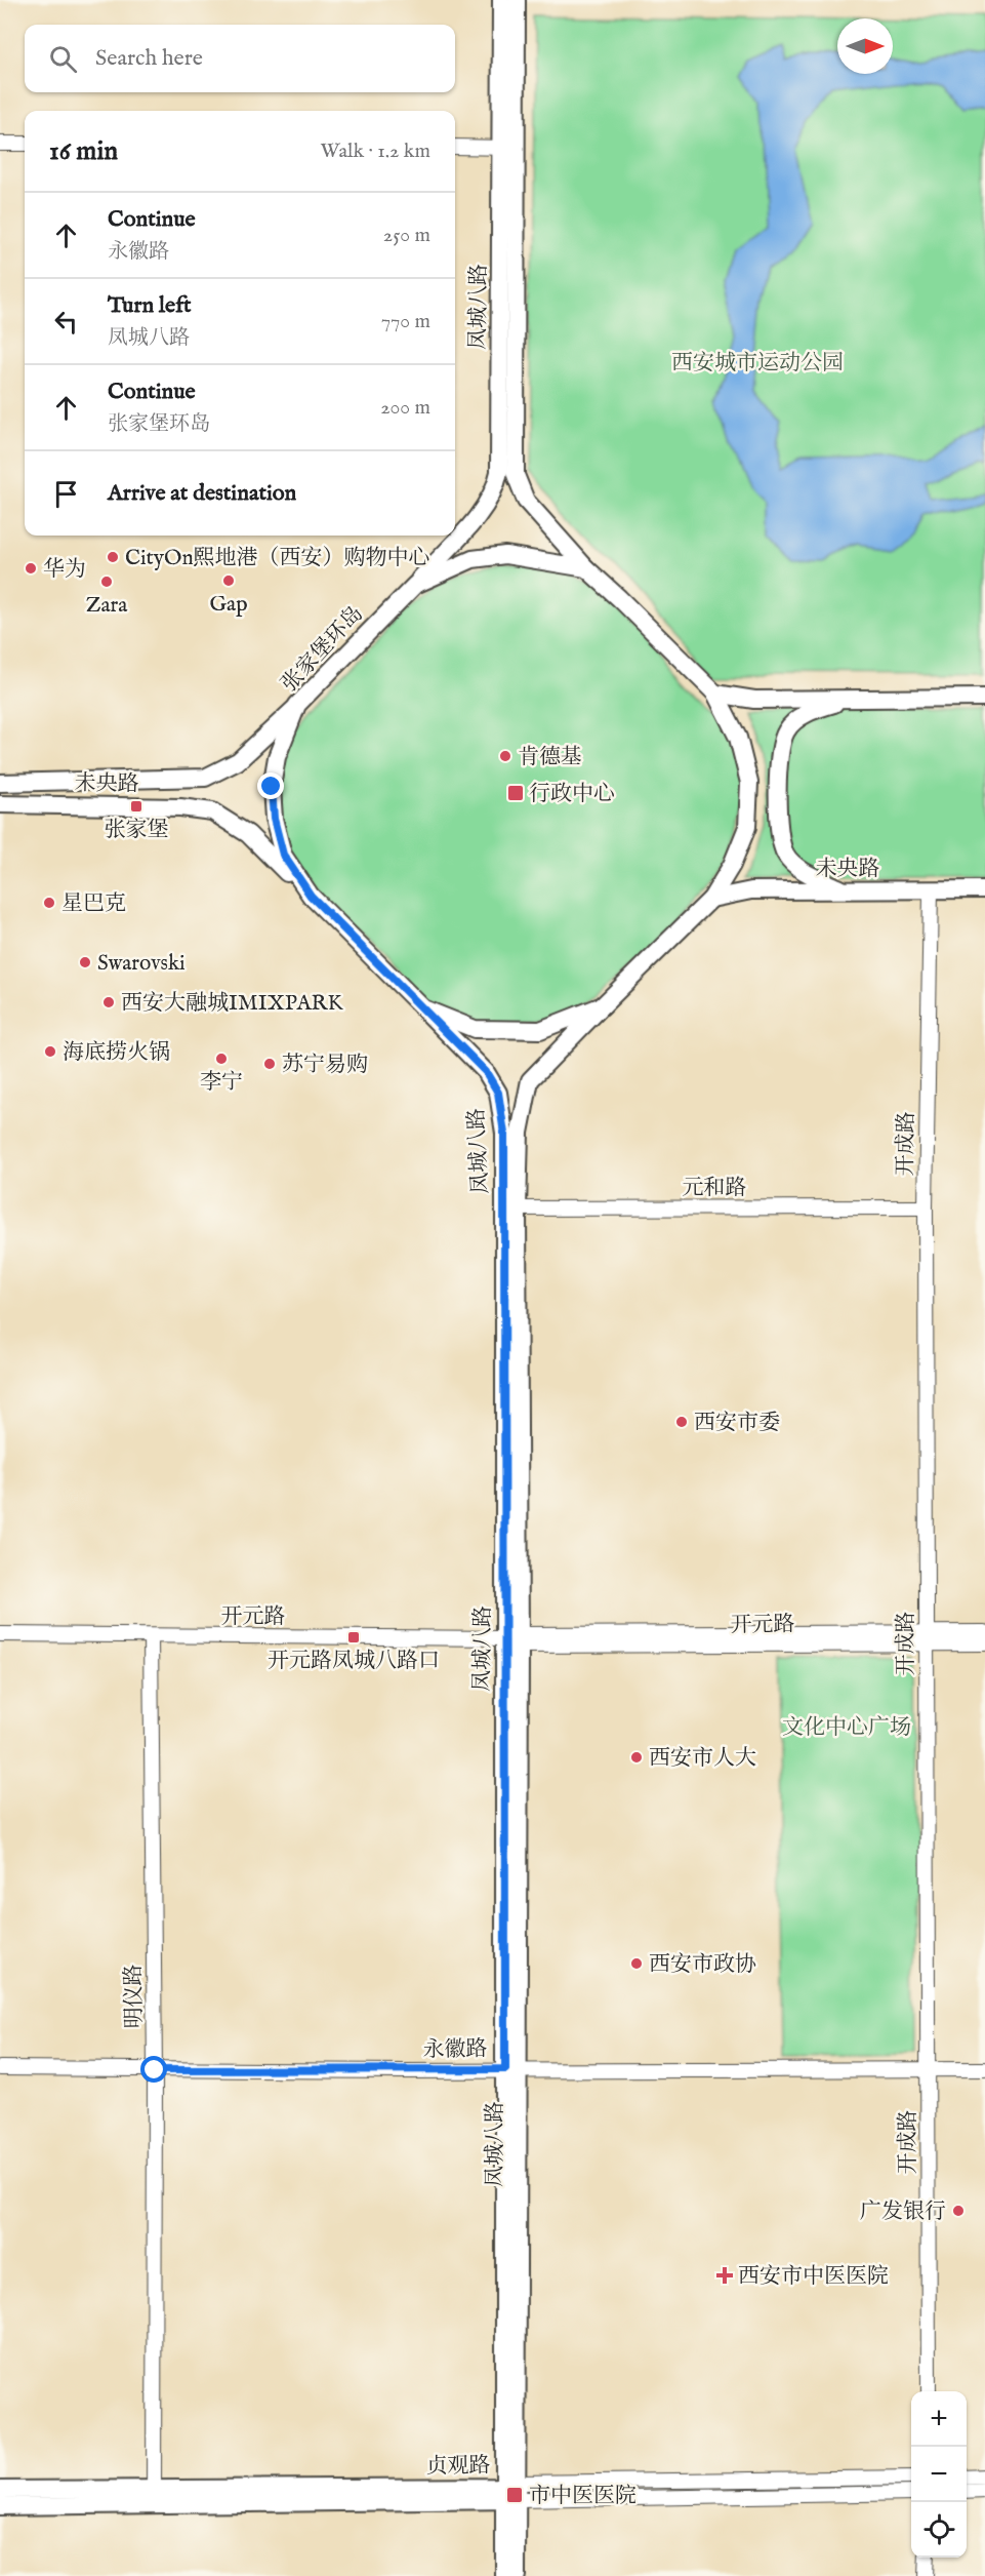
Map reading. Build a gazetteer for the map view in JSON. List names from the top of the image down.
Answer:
{
  "streets": {
    "main road": [
      "凤城八路",
      "张家堡环岛",
      "未央路",
      "贞观路"
    ],
    "street": [
      "开成路",
      "元和路",
      "开元路",
      "明仪路",
      "永徽路"
    ]
  },
  "crossings": [
    ["凤城八路", "张家堡环岛"],
    ["凤城八路", "元和路"],
    ["凤城八路", "开元路"],
    ["凤城八路", "永徽路"],
    ["凤城八路", "贞观路"],
    ["张家堡环岛", "未央路"],
    ["未央路", "开成路"],
    ["开成路", "元和路"],
    ["开成路", "开元路"],
    ["开成路", "永徽路"],
    ["开元路", "明仪路"],
    ["明仪路", "永徽路"],
    ["明仪路", "贞观路"]
  ],
  "parks": ["西安城市运动公园", "文化中心广场"],
  "places": {
    "other": [
      "CityOn熙地港（西安）购物中心",
      "华为",
      "Gap",
      "Zara",
      "肯德基",
      "星巴克",
      "Swarovski",
      "西安大融城IMIXPARK",
      "海底捞火锅",
      "李宁",
      "苏宁易购",
      "西安市委",
      "西安市人大",
      "西安市政协",
      "广发银行"
    ],
    "transit": [
      "行政中心",
      "张家堡",
      "开元路凤城八路口",
      "市中医医院"
    ],
    "health": ["西安市中医医院"]
  },
  "north": "right",
  "page": {
    "search": "Search here",
    "heading": ["16 min", "Walk · 1.2 km"],
    "list": [
      ["Continue", "永徽路", "250 m"],
      ["Turn left", "凤城八路", "770 m"],
      ["Continue", "张家堡环岛", "200 m"],
      "Arrive at destination"
    ],
    "map_buttons": ["+", "−"]
  }
}
